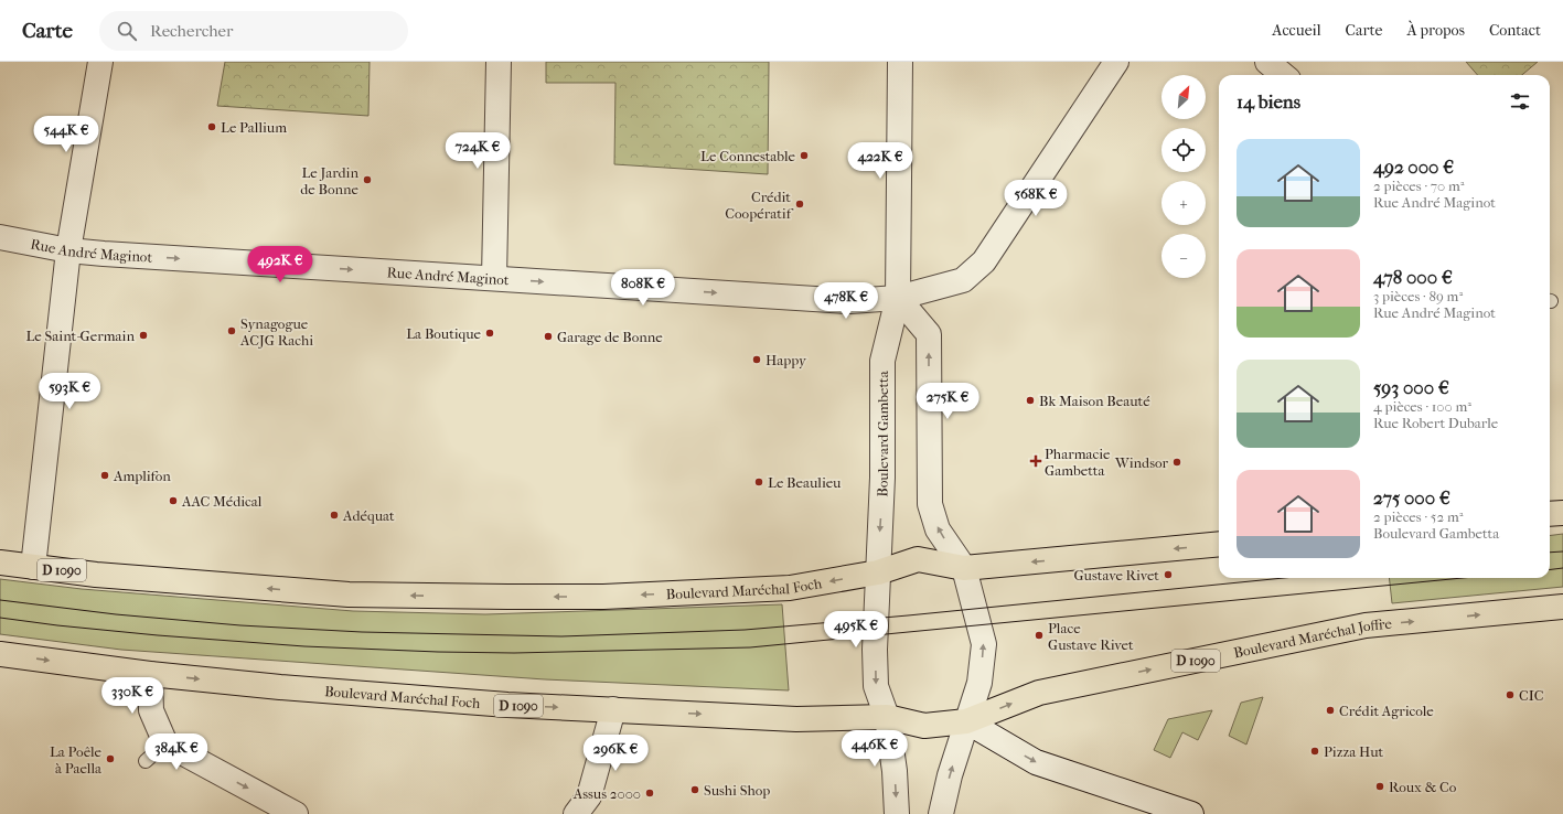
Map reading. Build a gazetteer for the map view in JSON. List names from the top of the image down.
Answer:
{
  "streets": {
    "main road": ["D 1090", "Boulevard Maréchal Foch", "Boulevard Maréchal Joffre"],
    "street": ["Rue André Maginot", "Boulevard Gambetta"]
  },
  "crossings": [
    ["Rue André Maginot", "Boulevard Gambetta"],
    ["Boulevard Gambetta", "D 1090"],
    ["Boulevard Gambetta", "Boulevard Maréchal Foch"],
    ["Boulevard Gambetta", "Boulevard Maréchal Joffre"],
    ["D 1090", "Boulevard Maréchal Foch"],
    ["D 1090", "Boulevard Maréchal Joffre"],
    ["Boulevard Maréchal Foch", "Boulevard Maréchal Joffre"]
  ],
  "one_way": ["Rue André Maginot"],
  "places": {
    "other": [
      "Le Pallium",
      "Le Connestable",
      "Le Jardin de Bonne",
      "Crédit Coopératif",
      "Synagogue ACJG Rachi",
      "La Boutique",
      "Le Saint-Germain",
      "Garage de Bonne",
      "Happy",
      "Bk Maison Beauté",
      "Windsor",
      "Amplifon",
      "Le Beaulieu",
      "AAC Médical",
      "Adéquat",
      "Gustave Rivet",
      "Place Gustave Rivet",
      "CIC",
      "Crédit Agricole",
      "Pizza Hut",
      "La Poêle à Paella",
      "Roux & Co",
      "Sushi Shop",
      "Assus 2000"
    ],
    "health": ["Pharmacie Gambetta"]
  },
  "north": "top right",
  "page": {
    "header": "Carte",
    "search": "Rechercher",
    "nav": [
      "Accueil",
      "Carte",
      "À propos",
      "Contact"
    ],
    "map_buttons": ["+", "−"],
    "heading": "14 biens",
    "price": [
      "544K €",
      "724K €",
      "422K €",
      "568K €",
      "492K €",
      "808K €",
      "478K €",
      "593K €",
      "275K €",
      "495K €",
      "330K €",
      "446K €",
      "384K €",
      "296K €"
    ],
    "list": [
      {
        "name": "492 000 €",
        "note": "2 pièces · 70 m² · Rue André Maginot"
      },
      {
        "name": "478 000 €",
        "note": "3 pièces · 89 m² · Rue André Maginot"
      },
      {
        "name": "593 000 €",
        "note": "4 pièces · 100 m² · Rue Robert Dubarle"
      },
      {
        "name": "275 000 €",
        "note": "2 pièces · 52 m² · Boulevard Gambetta"
      }
    ]
  }
}
